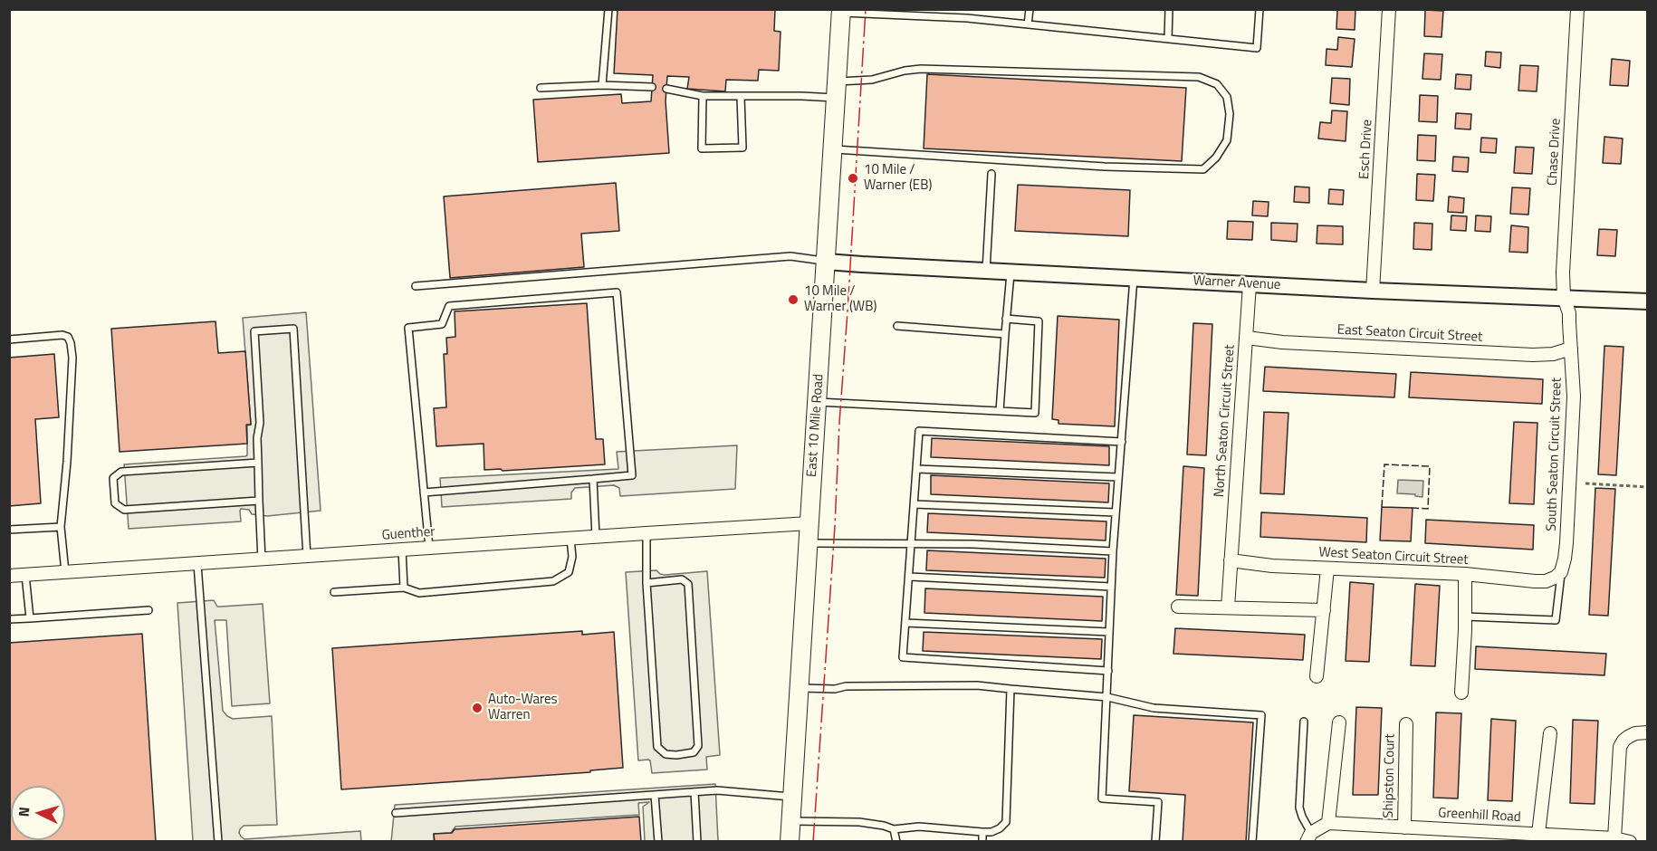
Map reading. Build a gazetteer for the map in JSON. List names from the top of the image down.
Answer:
{
  "streets": {
    "main road": ["East 10 Mile Road"],
    "street": [
      "Esch Drive",
      "Chase Drive",
      "Warner Avenue",
      "East Seaton Circuit Street",
      "North Seaton Circuit Street",
      "South Seaton Circuit Street",
      "Guenther",
      "West Seaton Circuit Street",
      "Shipston Court",
      "Greenhill Road"
    ]
  },
  "crossings": [
    ["Esch Drive", "Warner Avenue"],
    ["Chase Drive", "Warner Avenue"],
    ["Chase Drive", "South Seaton Circuit Street"],
    ["Warner Avenue", "North Seaton Circuit Street"],
    ["Warner Avenue", "East 10 Mile Road"],
    ["Warner Avenue", "South Seaton Circuit Street"],
    ["East Seaton Circuit Street", "North Seaton Circuit Street"],
    ["East Seaton Circuit Street", "South Seaton Circuit Street"],
    ["North Seaton Circuit Street", "West Seaton Circuit Street"],
    ["East 10 Mile Road", "Guenther"],
    ["South Seaton Circuit Street", "West Seaton Circuit Street"],
    ["Shipston Court", "Greenhill Road"]
  ],
  "places": ["10 Mile / Warner (EB)", "10 Mile / Warner (WB)", "Auto-Wares Warren"],
  "north": "left"
}
